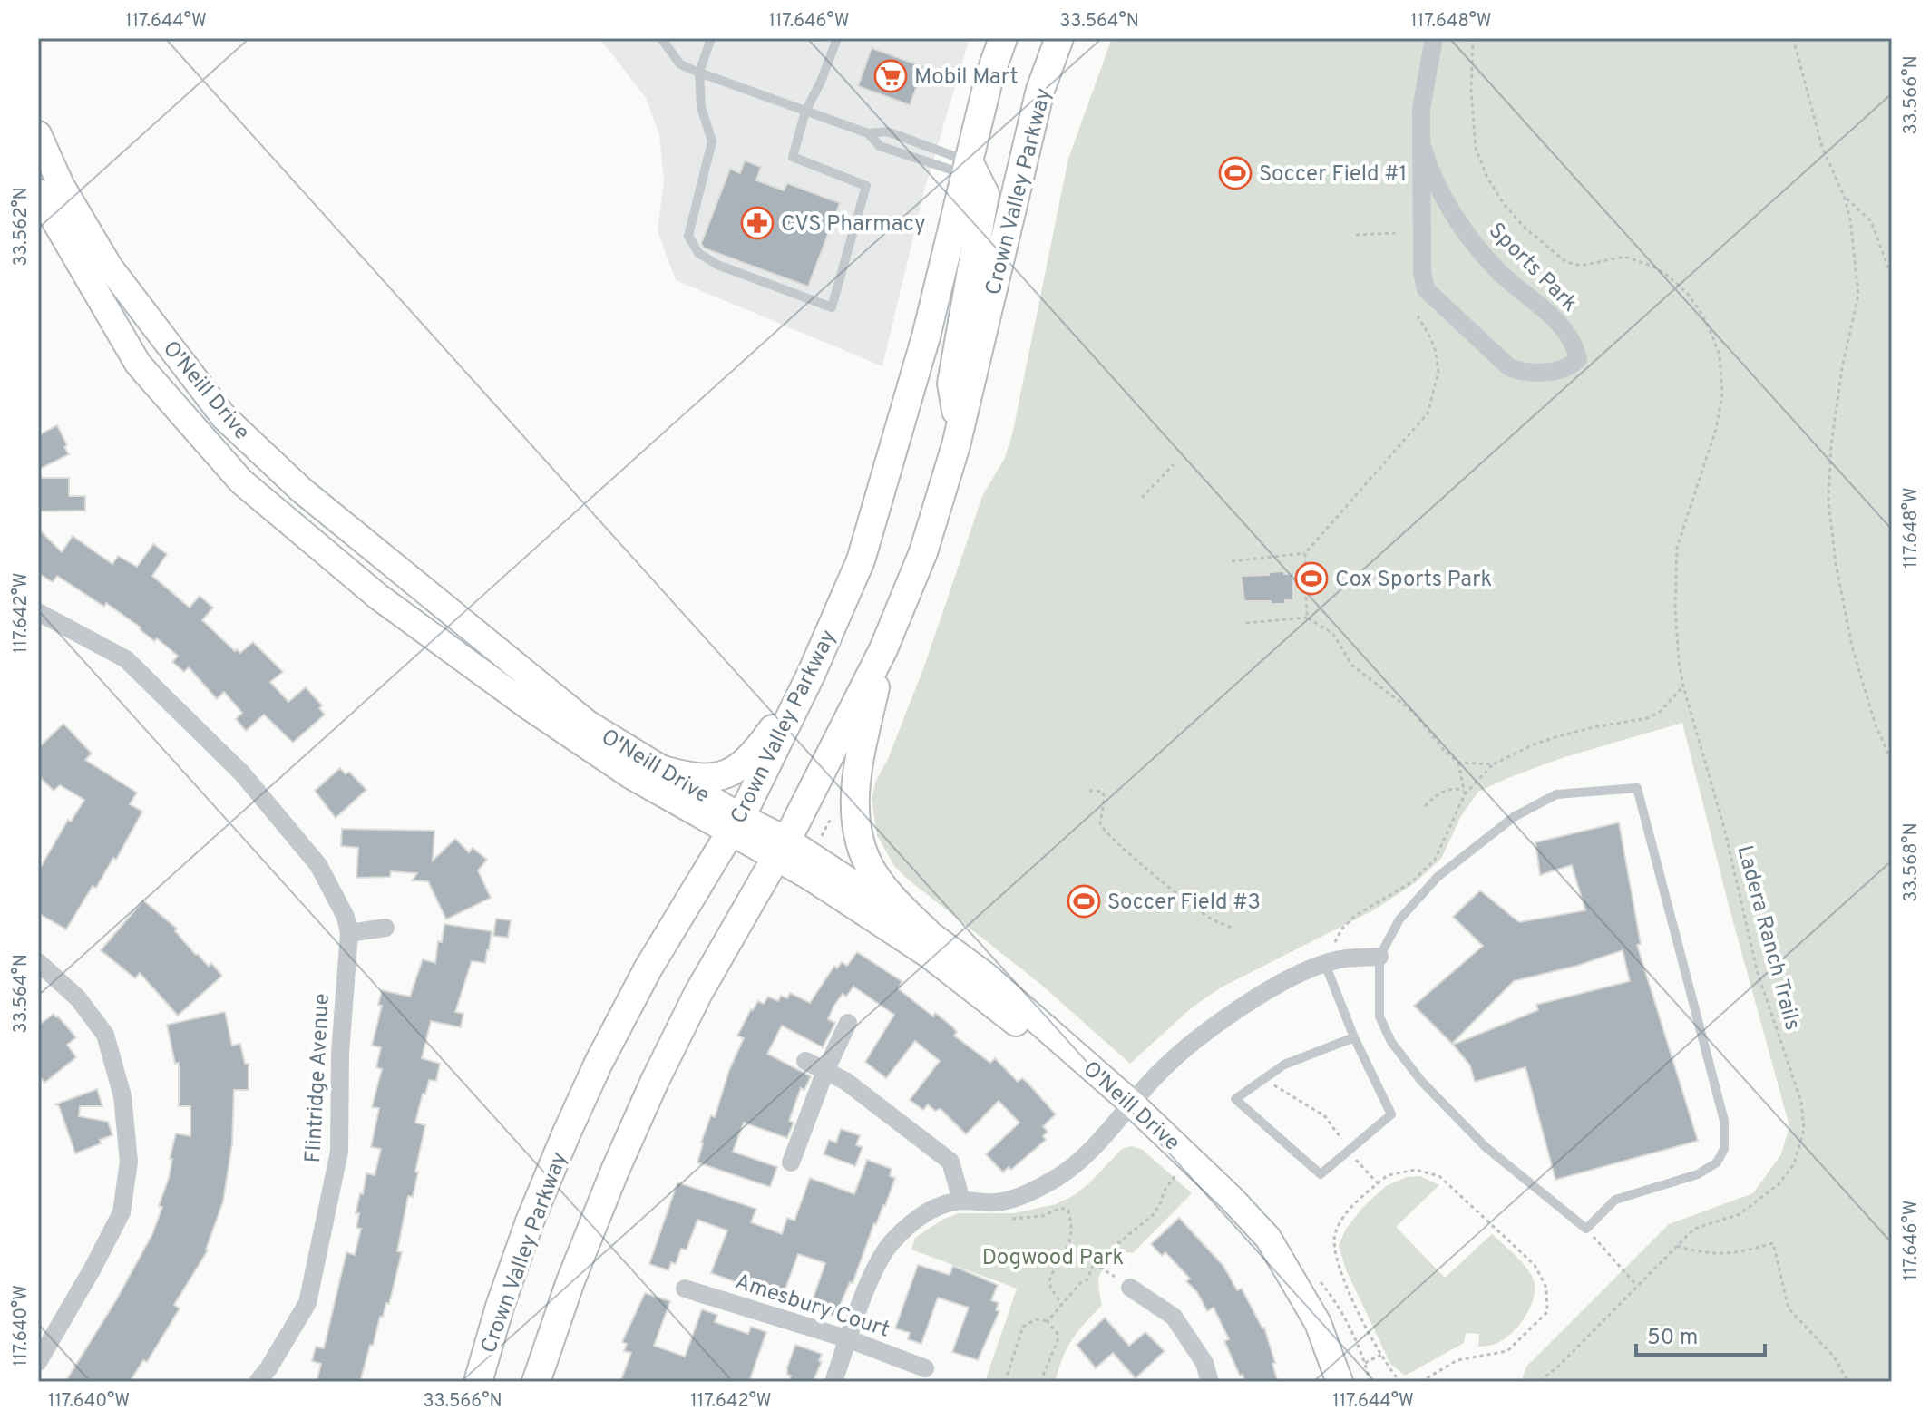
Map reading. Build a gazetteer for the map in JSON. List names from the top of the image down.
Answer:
{
  "streets": {
    "main road": ["Crown Valley Parkway", "O'Neill Drive"],
    "street": ["Sports Park", "Flintridge Avenue", "Amesbury Court"],
    "path": ["Ladera Ranch Trails"]
  },
  "crossings": [
    ["Crown Valley Parkway", "O'Neill Drive"]
  ],
  "parks": ["Dogwood Park"],
  "places": {
    "supermarket": ["Mobil Mart"],
    "sports": ["Soccer Field #1", "Cox Sports Park", "Soccer Field #3"],
    "pharmacy": ["CVS Pharmacy"]
  },
  "scale_bar": "50 m",
  "coordinates": [
    "117.644°W",
    "117.646°W",
    "33.564°N",
    "117.648°W",
    "33.566°N",
    "33.562°N",
    "117.642°W",
    "33.568°N",
    "117.640°W"
  ]
}
